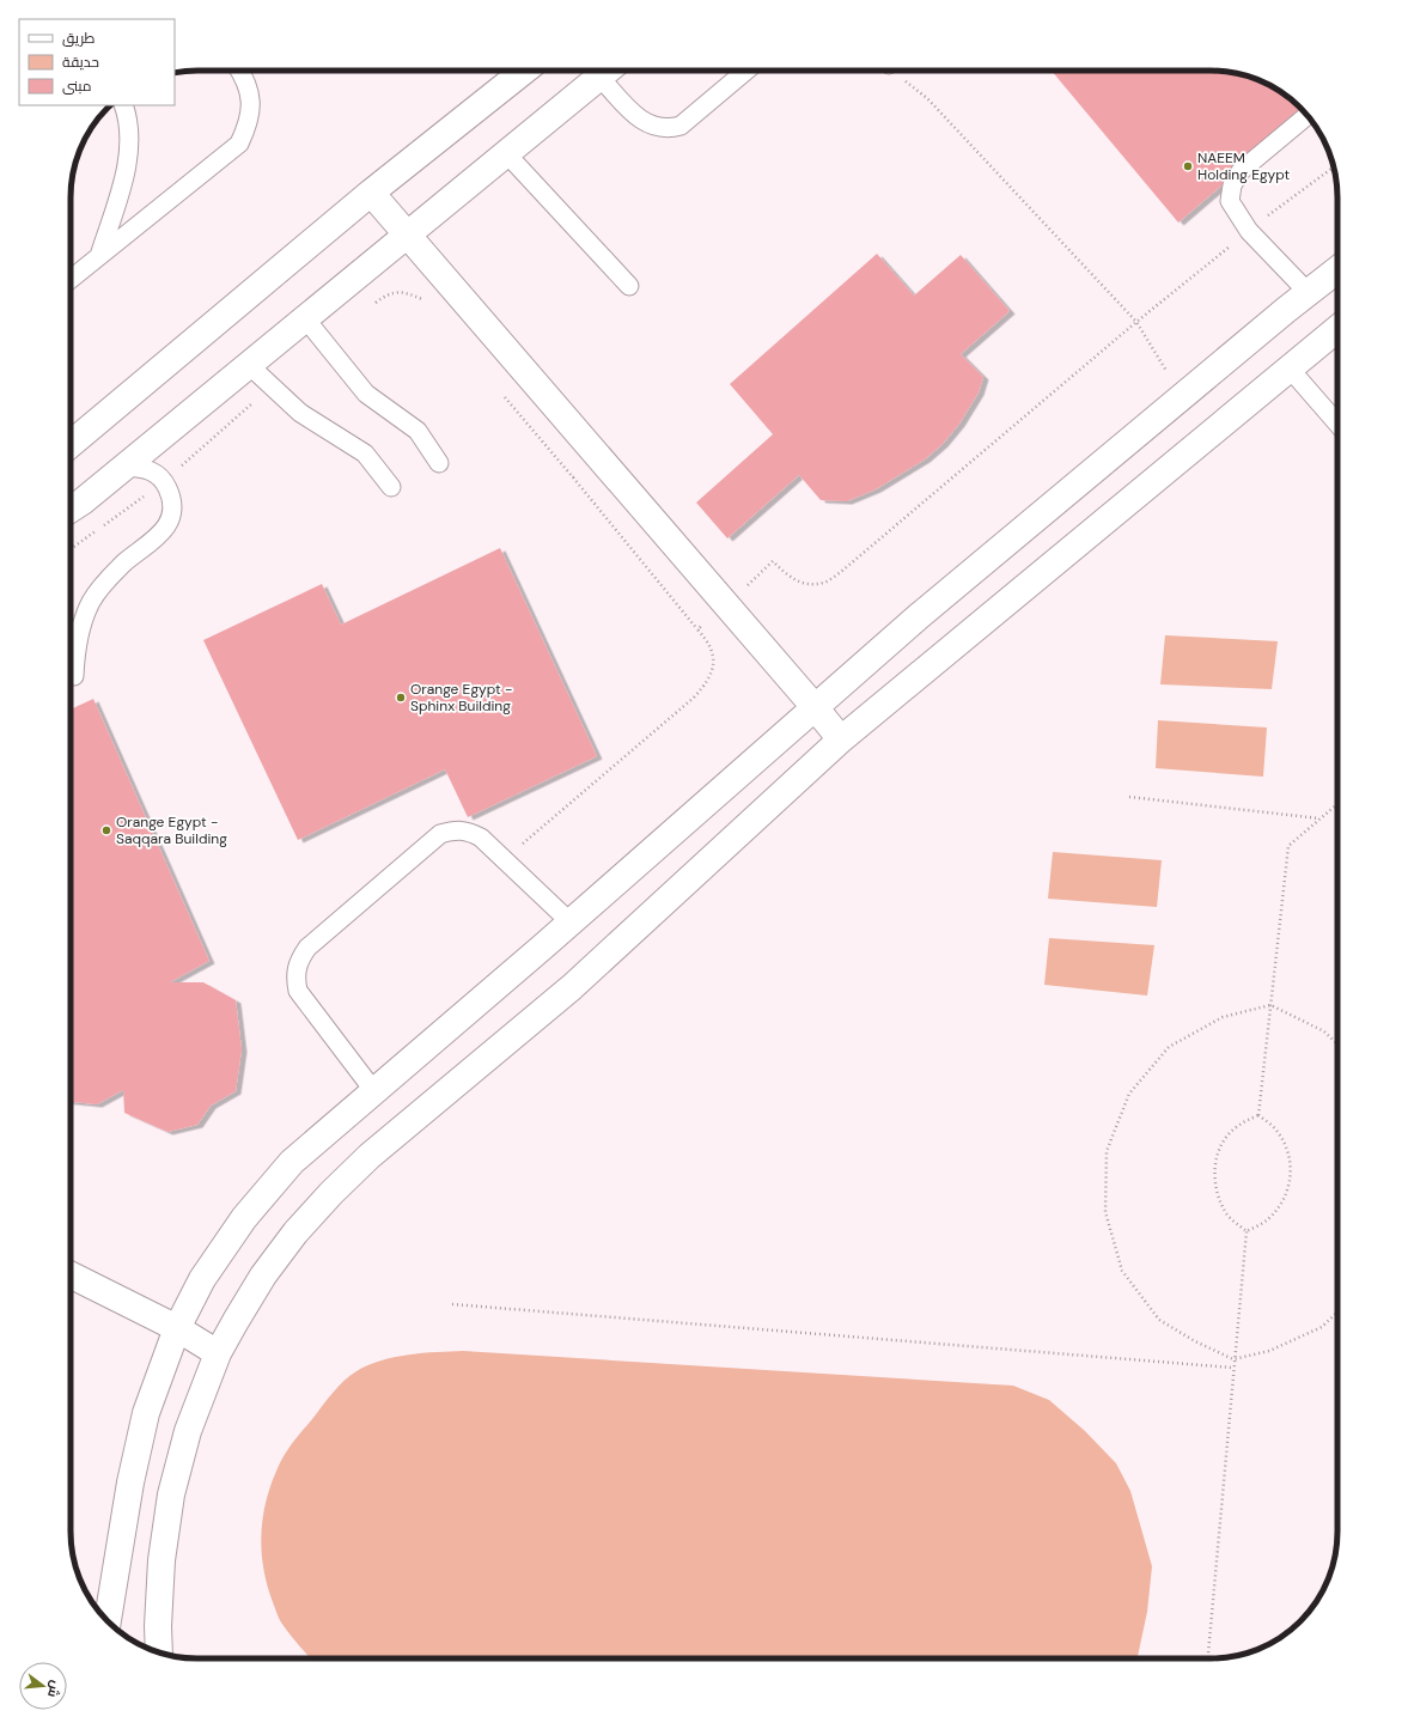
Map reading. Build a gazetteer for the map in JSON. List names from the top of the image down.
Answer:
{
  "places": ["NAEEM Holding Egypt", "Orange Egypt - Sphinx Building", "Orange Egypt - Saqqara Building"],
  "legend": ["طريق", "حديقة", "مبنى"],
  "north": "right"
}
